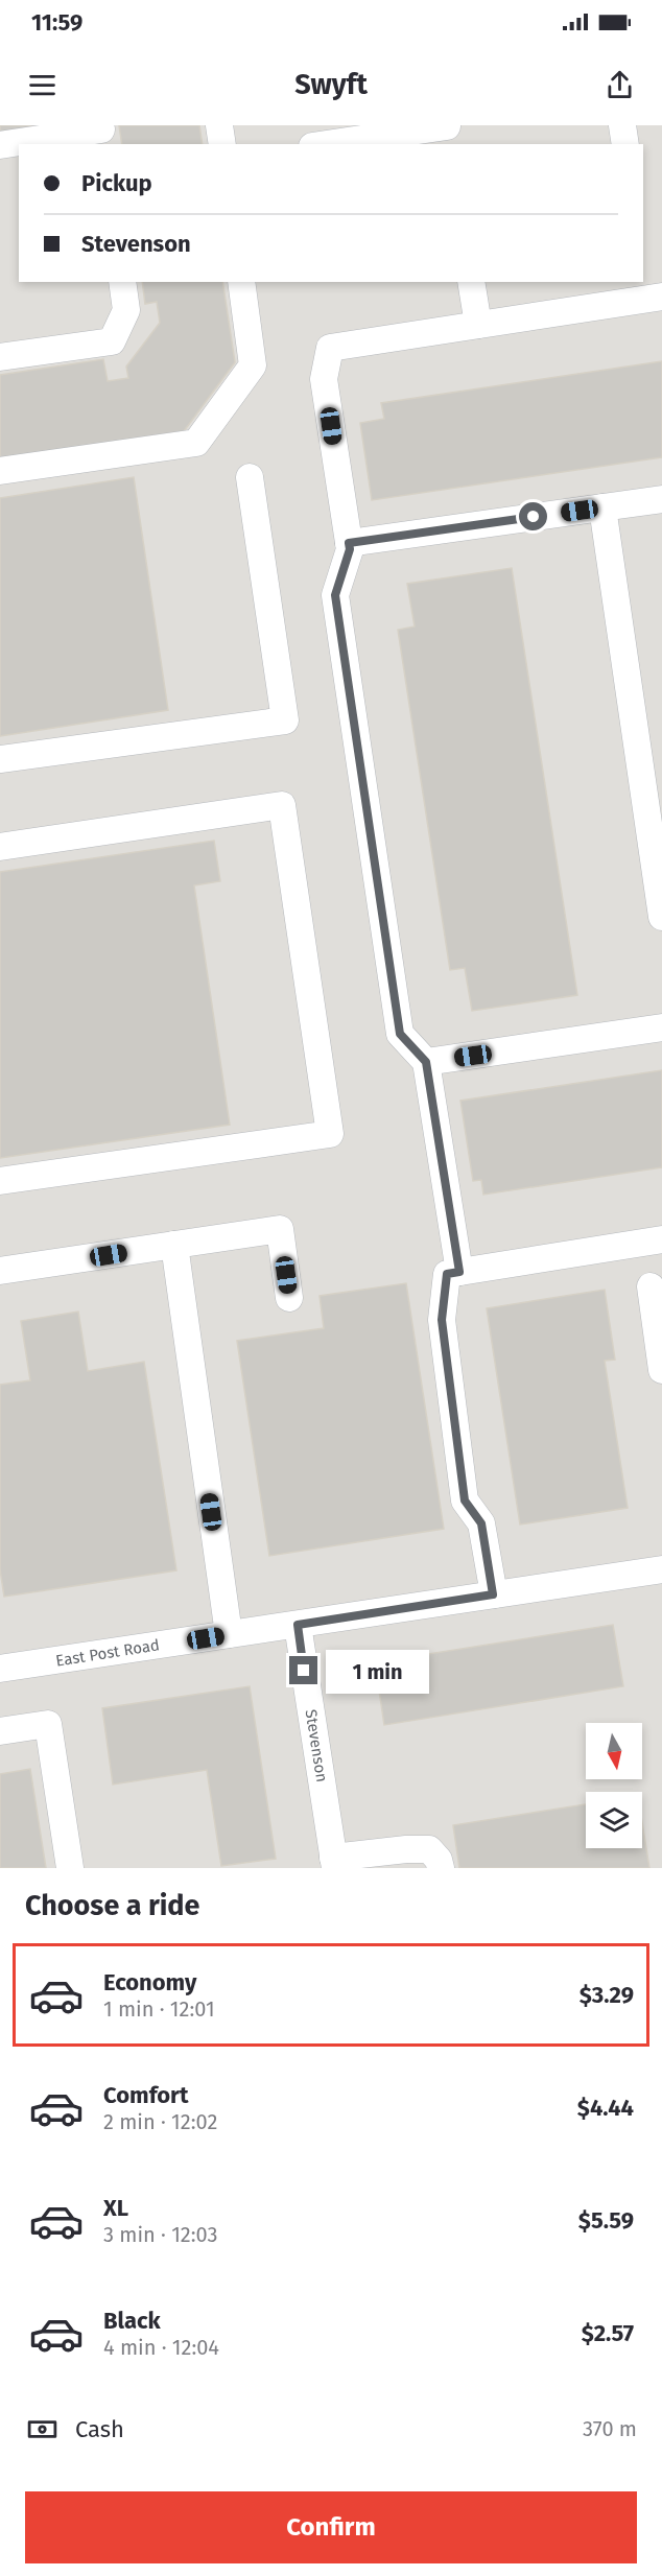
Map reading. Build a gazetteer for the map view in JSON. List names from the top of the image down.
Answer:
{
  "streets": {
    "street": ["East Post Road", "Stevenson"]
  },
  "crossings": [
    ["East Post Road", "Stevenson"]
  ],
  "north": "bottom",
  "page": {
    "status": "11:59",
    "header": "Swyft",
    "banner": ["Pickup", "Stevenson"],
    "bubble": "1 min",
    "heading": "Choose a ride",
    "list": [
      {
        "name": "Economy",
        "note": "1 min · 12:01",
        "value": "$3.29"
      },
      {
        "name": "Comfort",
        "note": "2 min · 12:02",
        "value": "$4.44"
      },
      {
        "name": "XL",
        "note": "3 min · 12:03",
        "value": "$5.59"
      },
      {
        "name": "Black",
        "note": "4 min · 12:04",
        "value": "$2.57"
      }
    ],
    "pay": ["Cash", "370 m"],
    "buttons": "Confirm"
  }
}
